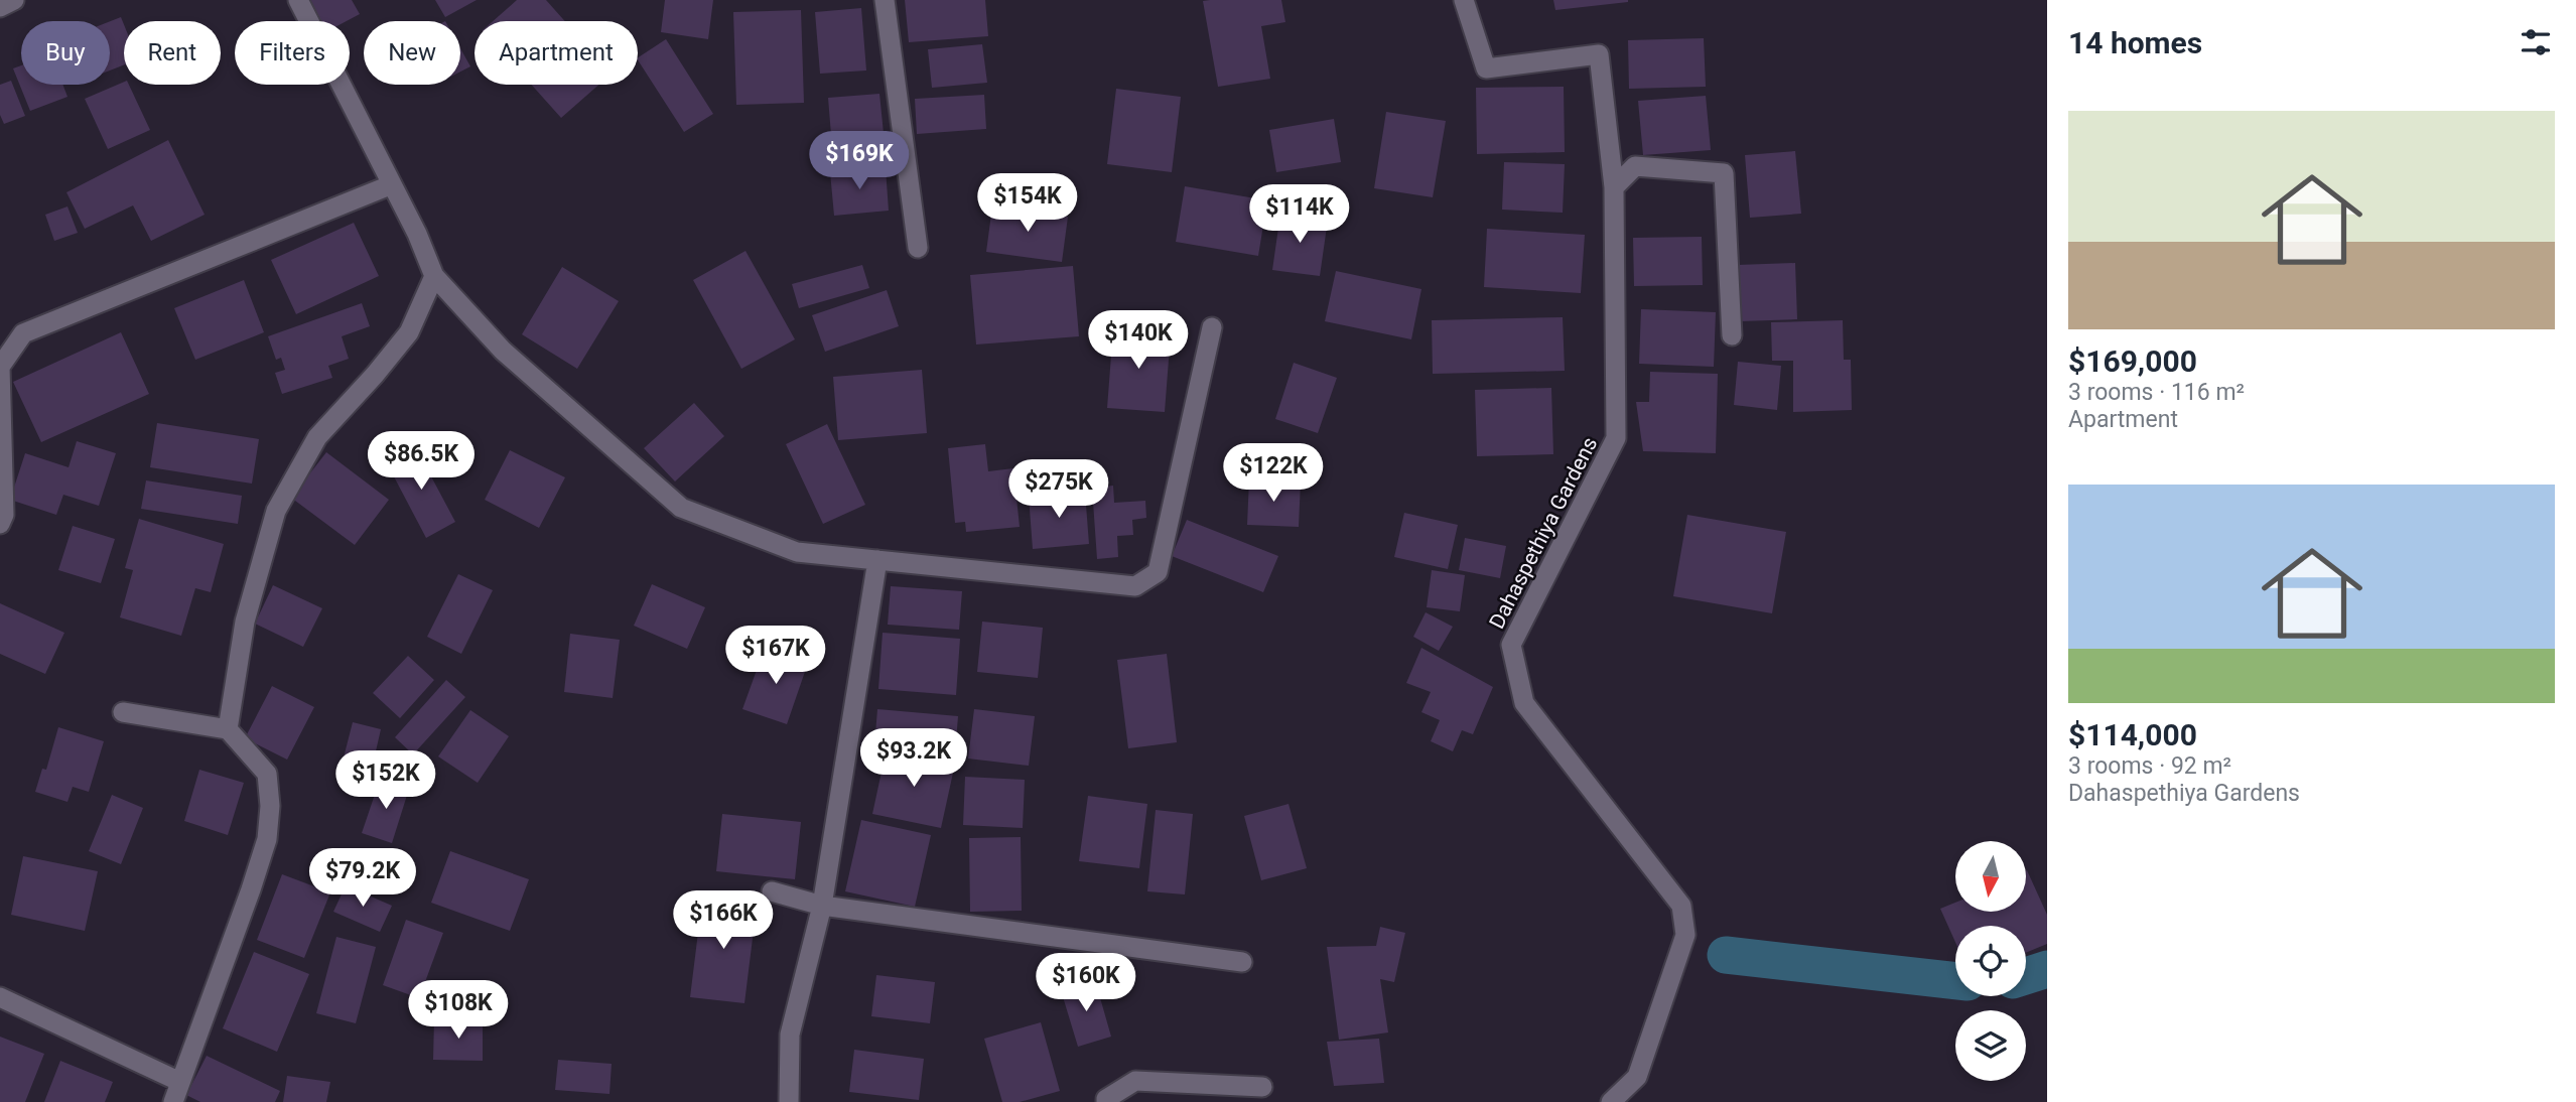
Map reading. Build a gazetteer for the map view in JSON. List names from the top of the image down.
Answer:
{
  "streets": {
    "street": ["Dahaspethiya Gardens"]
  },
  "north": "bottom",
  "page": {
    "heading": "14 homes",
    "chip": [
      "Buy",
      "Rent",
      "Filters",
      "New",
      "Apartment"
    ],
    "list": [
      {
        "name": "$169,000",
        "note": "3 rooms · 116 m² · Apartment"
      },
      {
        "name": "$114,000",
        "note": "3 rooms · 92 m² · Dahaspethiya Gardens"
      }
    ],
    "price": [
      "$169K",
      "$154K",
      "$114K",
      "$140K",
      "$86.5K",
      "$122K",
      "$275K",
      "$167K",
      "$93.2K",
      "$152K",
      "$79.2K",
      "$166K",
      "$160K",
      "$108K"
    ]
  }
}
